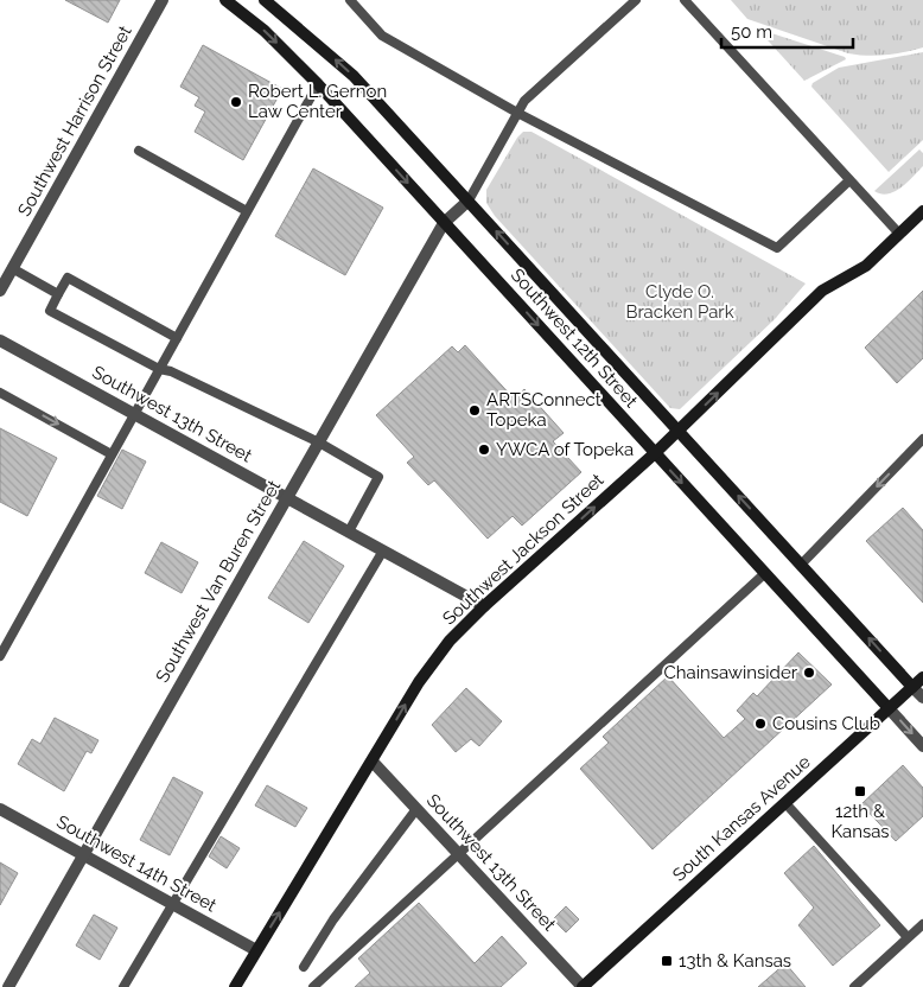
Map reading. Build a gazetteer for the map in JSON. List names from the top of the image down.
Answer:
{
  "streets": {
    "main road": ["Southwest 12th Street", "Southwest Jackson Street", "South Kansas Avenue"],
    "street": [
      "Southwest Harrison Street",
      "Southwest 13th Street",
      "Southwest Van Buren Street",
      "Southwest 14th Street"
    ]
  },
  "crossings": [
    ["Southwest 12th Street", "Southwest Jackson Street"],
    ["Southwest 12th Street", "Southwest Van Buren Street"],
    ["Southwest 12th Street", "South Kansas Avenue"],
    ["Southwest 13th Street", "Southwest Jackson Street"],
    ["Southwest 13th Street", "Southwest Van Buren Street"],
    ["Southwest 13th Street", "South Kansas Avenue"],
    ["Southwest Jackson Street", "Southwest 14th Street"],
    ["Southwest Van Buren Street", "Southwest 14th Street"]
  ],
  "one_way": ["Southwest Jackson Street"],
  "parks": ["Clyde O. Bracken Park"],
  "places": {
    "other": [
      "Robert L. Gernon Law Center",
      "ARTSConnect Topeka",
      "YWCA of Topeka",
      "Chainsawinsider",
      "Cousins Club"
    ],
    "transit": ["12th & Kansas", "13th & Kansas"]
  },
  "scale_bar": "50 m"
}
